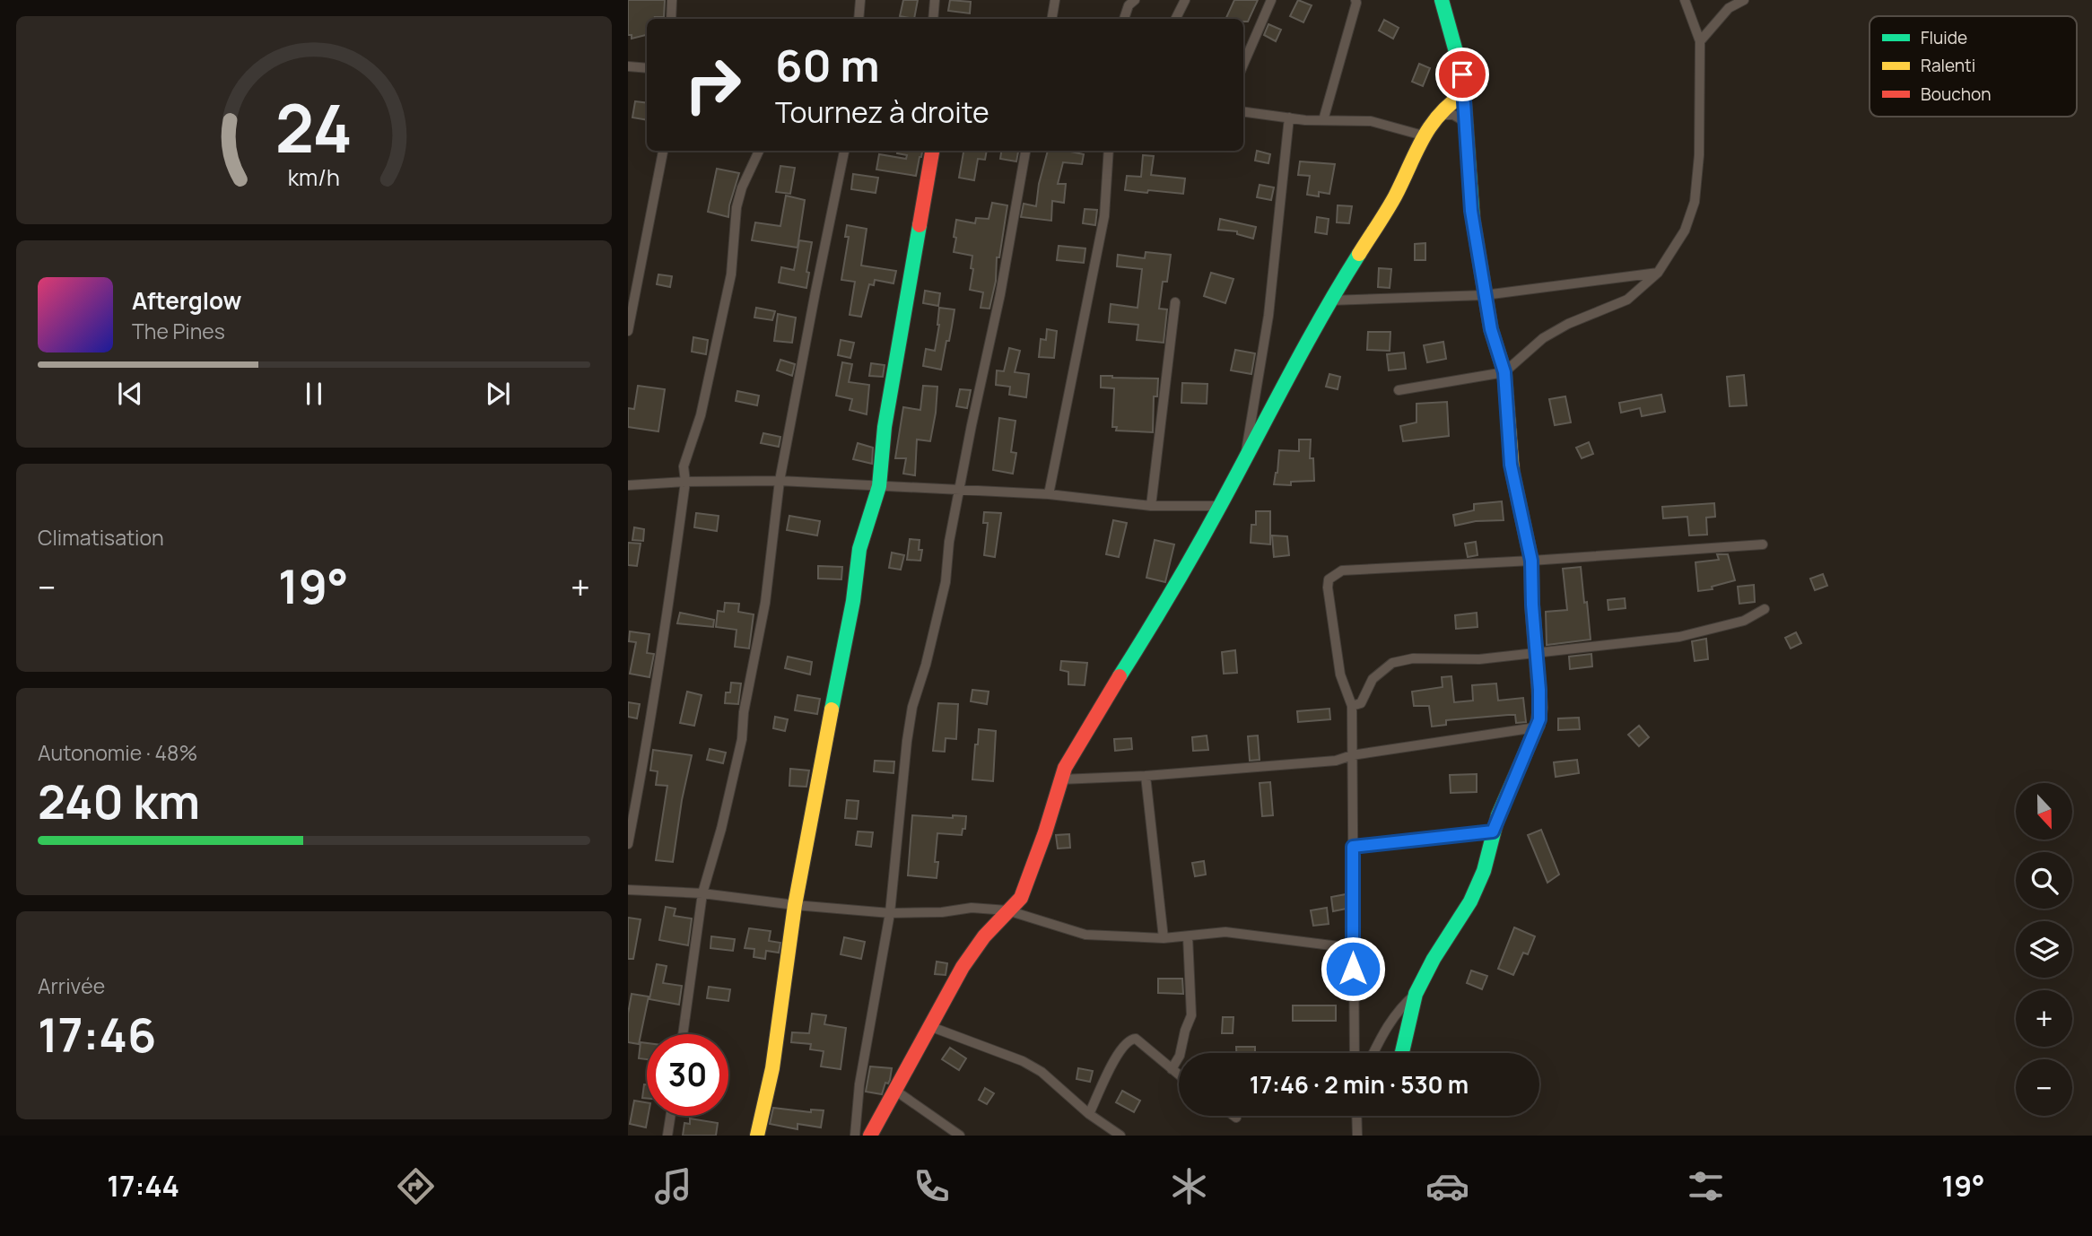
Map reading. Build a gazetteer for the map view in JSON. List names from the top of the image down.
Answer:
{
  "legend": ["Fluide", "Ralenti", "Bouchon"],
  "north": "bottom",
  "page": {
    "turn": ["60 m", "Tournez à droite"],
    "song": ["Afterglow", "The Pines"],
    "tile": [
      "Climatisation",
      ["Autonomie · 48%", "240 km"],
      ["Arrivée", "17:46"]
    ],
    "heat": ["−", "19°", "+"],
    "map_buttons": ["+", "−"],
    "limit": "30",
    "trip": "17:46 · 2 min · 530 m",
    "tabs": ["17:44", "19°"],
    "gauge": ["24", "km/h"]
  }
}
